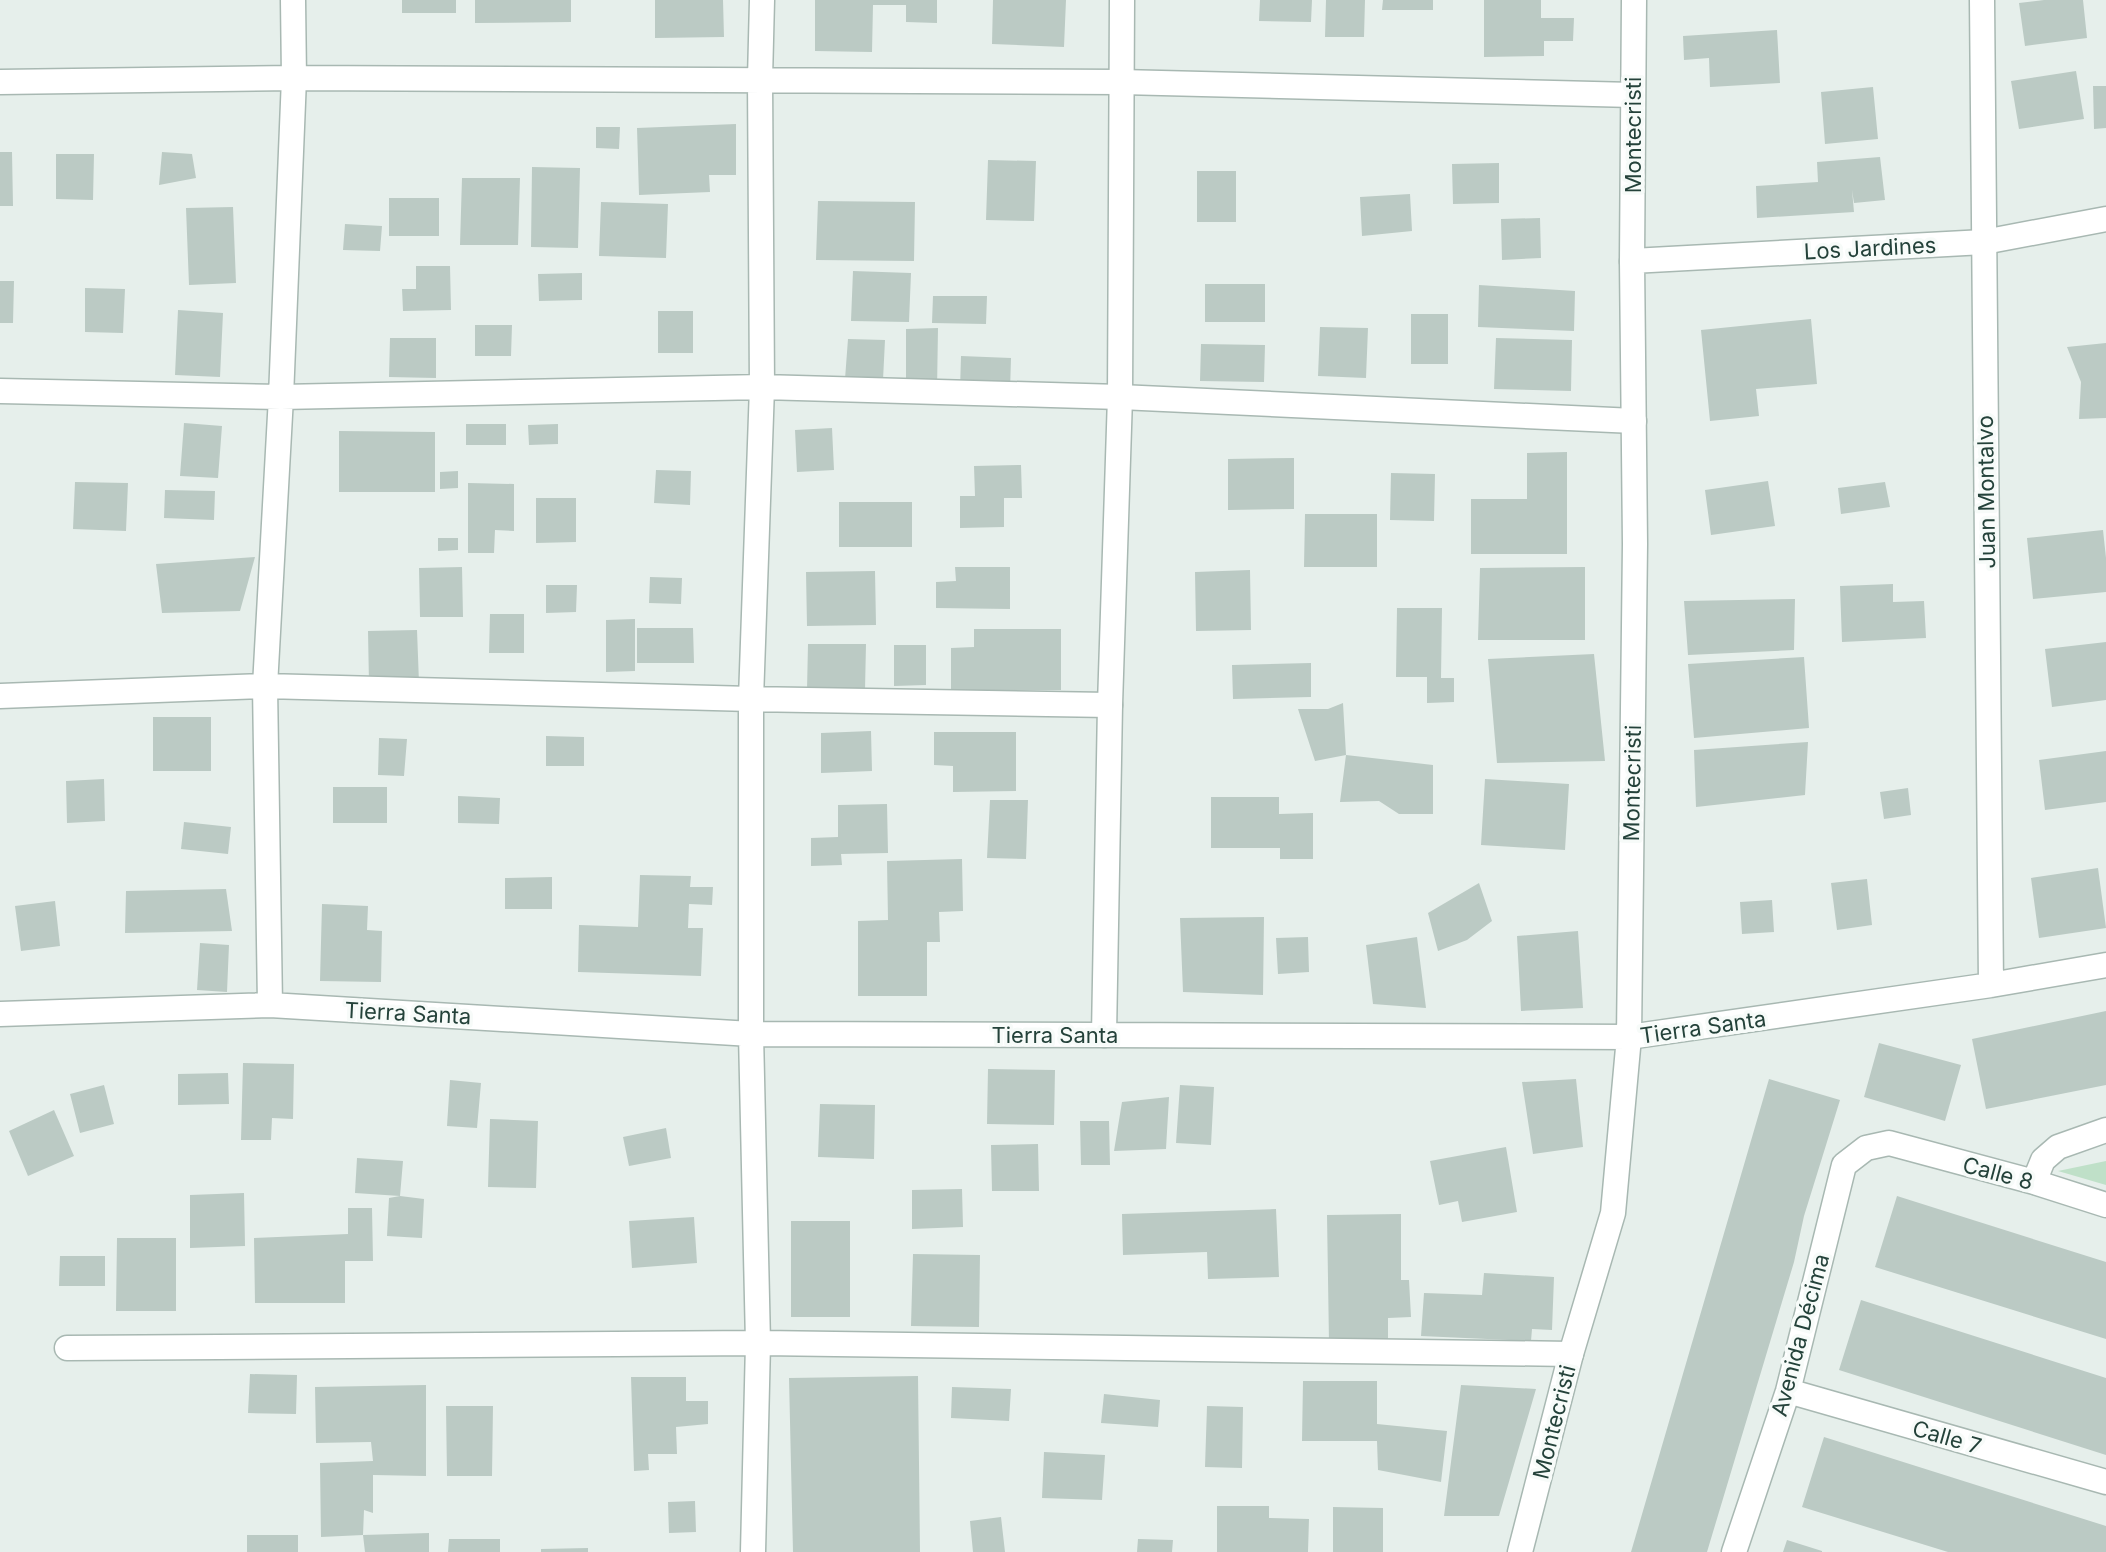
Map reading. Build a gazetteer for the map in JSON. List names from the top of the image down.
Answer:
{
  "streets": {
    "street": [
      "Montecristi",
      "Los Jardines",
      "Juan Montalvo",
      "Tierra Santa",
      "Calle 8",
      "Avenida Décima",
      "Calle 7"
    ]
  },
  "crossings": [
    ["Montecristi", "Los Jardines"],
    ["Montecristi", "Tierra Santa"],
    ["Los Jardines", "Juan Montalvo"],
    ["Juan Montalvo", "Tierra Santa"],
    ["Calle 8", "Avenida Décima"],
    ["Avenida Décima", "Calle 7"]
  ]
}
